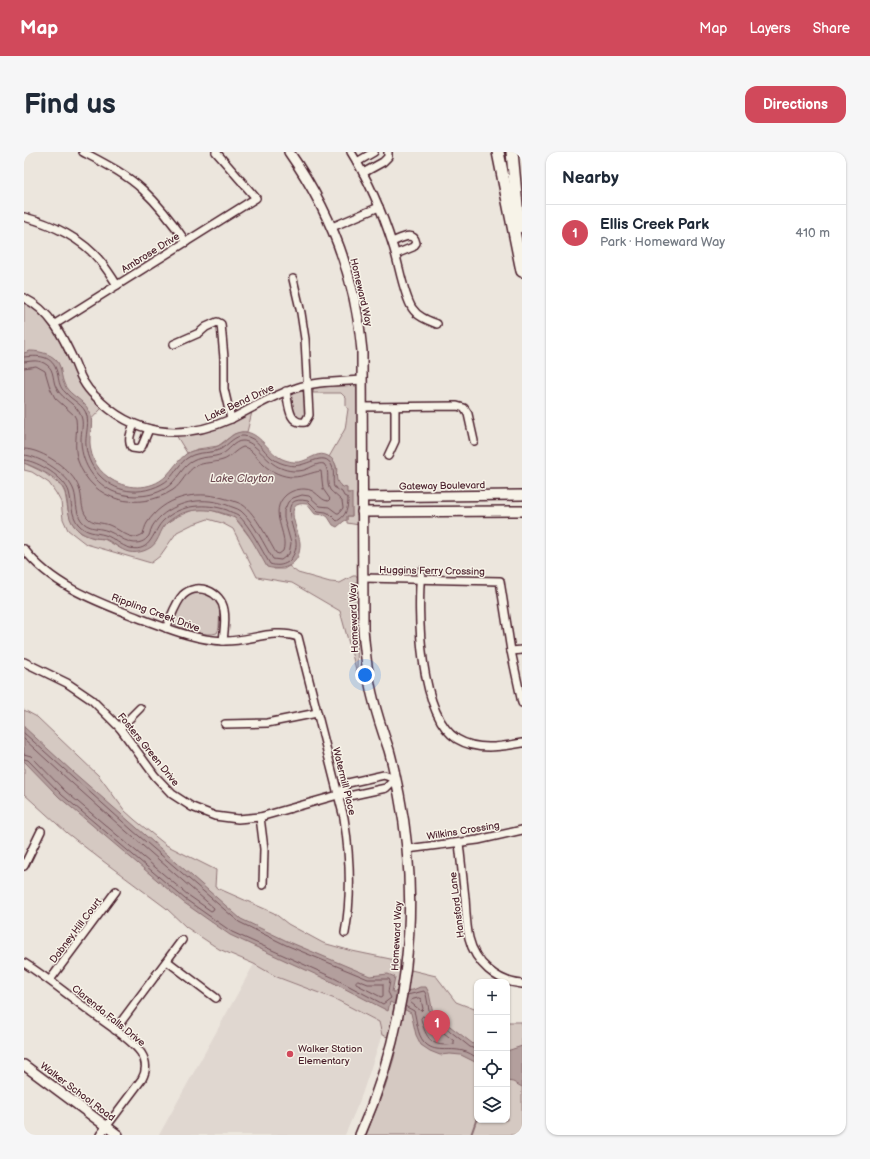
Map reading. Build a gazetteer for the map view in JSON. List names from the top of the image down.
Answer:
{
  "streets": {
    "street": [
      "Ambrose Drive",
      "Homeward Way",
      "Lake Bend Drive",
      "Gateway Boulevard",
      "Huggins Ferry Crossing",
      "Rippling Creek Drive",
      "Fosters Green Drive",
      "Watermill Place",
      "Wilkins Crossing",
      "Hansford Lane",
      "Dabney Hill Court",
      "Clarenda Falls Drive",
      "Walker School Road"
    ]
  },
  "crossings": [
    ["Ambrose Drive", "Lake Bend Drive"],
    ["Homeward Way", "Lake Bend Drive"],
    ["Homeward Way", "Gateway Boulevard"],
    ["Homeward Way", "Huggins Ferry Crossing"],
    ["Homeward Way", "Fosters Green Drive"],
    ["Homeward Way", "Wilkins Crossing"],
    ["Rippling Creek Drive", "Watermill Place"],
    ["Fosters Green Drive", "Watermill Place"],
    ["Wilkins Crossing", "Hansford Lane"],
    ["Dabney Hill Court", "Clarenda Falls Drive"],
    ["Clarenda Falls Drive", "Walker School Road"]
  ],
  "water": ["Lake Clayton"],
  "places": ["Walker Station Elementary"],
  "page": {
    "header": "Map",
    "nav": ["Map", "Layers", "Share"],
    "buttons": "Directions",
    "title": "Find us",
    "heading": "Nearby",
    "list": [
      {
        "mark": "1",
        "name": "Ellis Creek Park",
        "note": "Park · Homeward Way",
        "value": "410 m"
      }
    ],
    "map_buttons": ["+", "−"],
    "pins": "1"
  }
}
